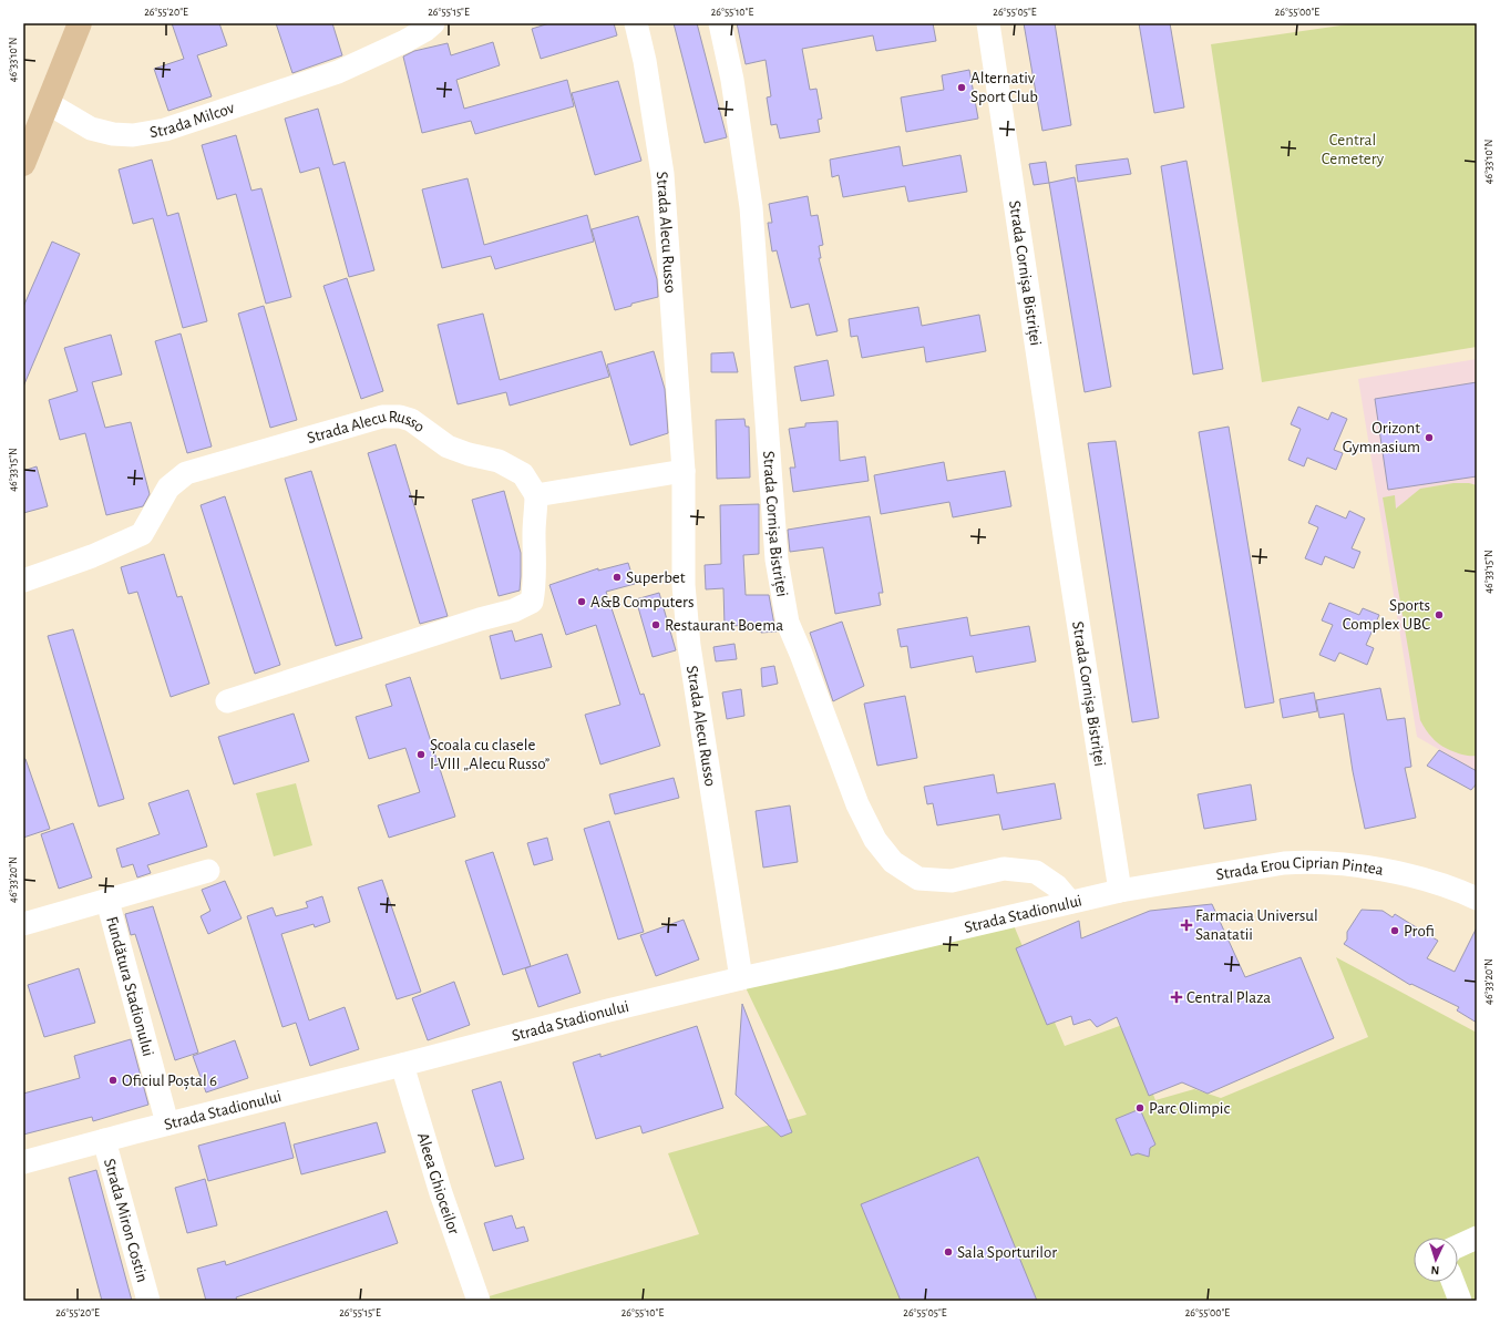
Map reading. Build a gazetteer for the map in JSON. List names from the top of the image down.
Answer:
{
  "streets": {
    "street": [
      "Strada Milcov",
      "Strada Alecu Russo",
      "Strada Cornișa Bistriței",
      "Strada Erou Ciprian Pintea",
      "Strada Stadionului",
      "Fundătura Stadionului",
      "Aleea Ghioceilor",
      "Strada Miron Costin"
    ]
  },
  "crossings": [
    ["Strada Alecu Russo", "Strada Stadionului"],
    ["Strada Cornișa Bistriței", "Strada Erou Ciprian Pintea"],
    ["Strada Cornișa Bistriței", "Strada Stadionului"],
    ["Strada Erou Ciprian Pintea", "Strada Stadionului"],
    ["Strada Stadionului", "Fundătura Stadionului"],
    ["Strada Stadionului", "Aleea Ghioceilor"],
    ["Strada Stadionului", "Strada Miron Costin"]
  ],
  "parks": ["Central Cemetery"],
  "places": {
    "other": [
      "Alternativ Sport Club",
      "Orizont Gymnasium",
      "Superbet",
      "A&B Computers",
      "Sports Complex UBC",
      "Restaurant Boema",
      "Școala cu clasele I-VIII „Alecu Russo”",
      "Profi",
      "Oficiul Poștal 6",
      "Parc Olimpic",
      "Sala Sporturilor"
    ],
    "health": ["Farmacia Universul Sanatatii", "Central Plaza"]
  },
  "north": "bottom",
  "coordinates": [
    "26°55'20\"E",
    "26°55'15\"E",
    "26°55'10\"E",
    "26°55'05\"E",
    "26°55'00\"E",
    "46°33'10\"N",
    "46°33'15\"N",
    "46°33'20\"N"
  ]
}
